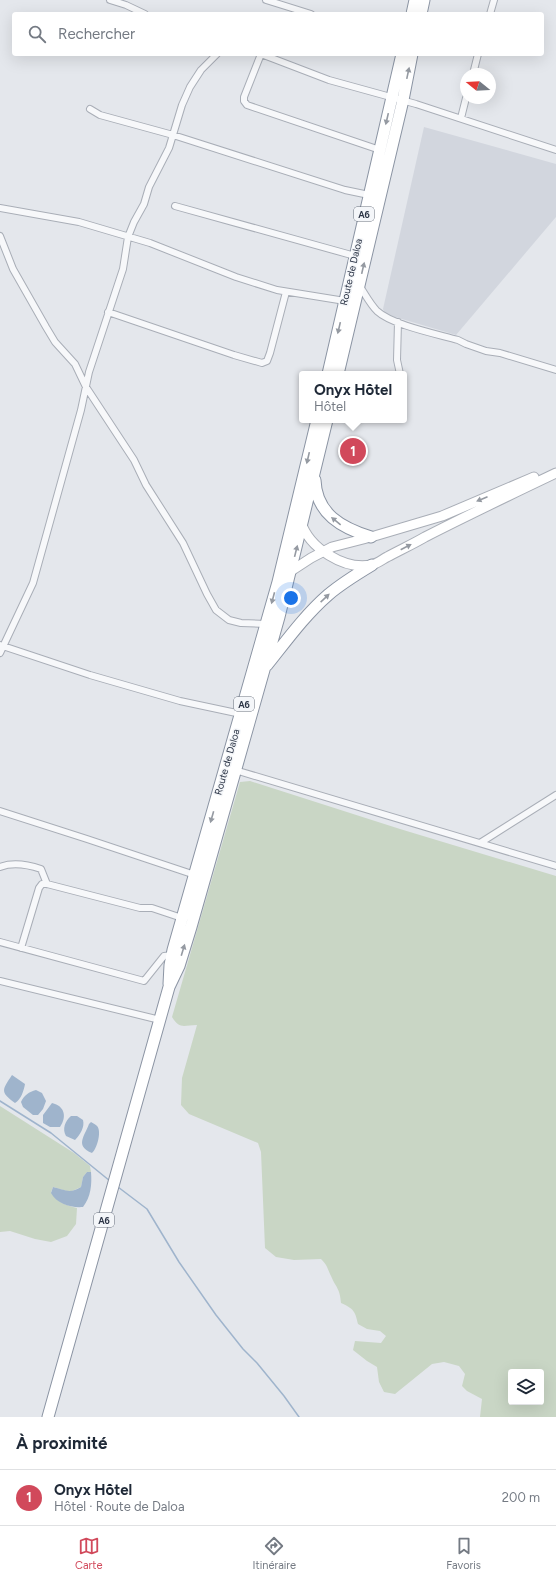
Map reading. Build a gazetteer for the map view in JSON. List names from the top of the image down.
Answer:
{
  "streets": {
    "highway": ["A6", "Route de Daloa"]
  },
  "crossings": [
    ["A6", "Route de Daloa"]
  ],
  "north": "left",
  "page": {
    "search": "Rechercher",
    "popup": ["Onyx Hôtel", "Hôtel"],
    "pins": "1",
    "heading": "À proximité",
    "list": [
      {
        "mark": "1",
        "name": "Onyx Hôtel",
        "note": "Hôtel · Route de Daloa",
        "value": "200 m"
      }
    ],
    "nav": ["Carte", "Itinéraire", "Favoris"]
  }
}
